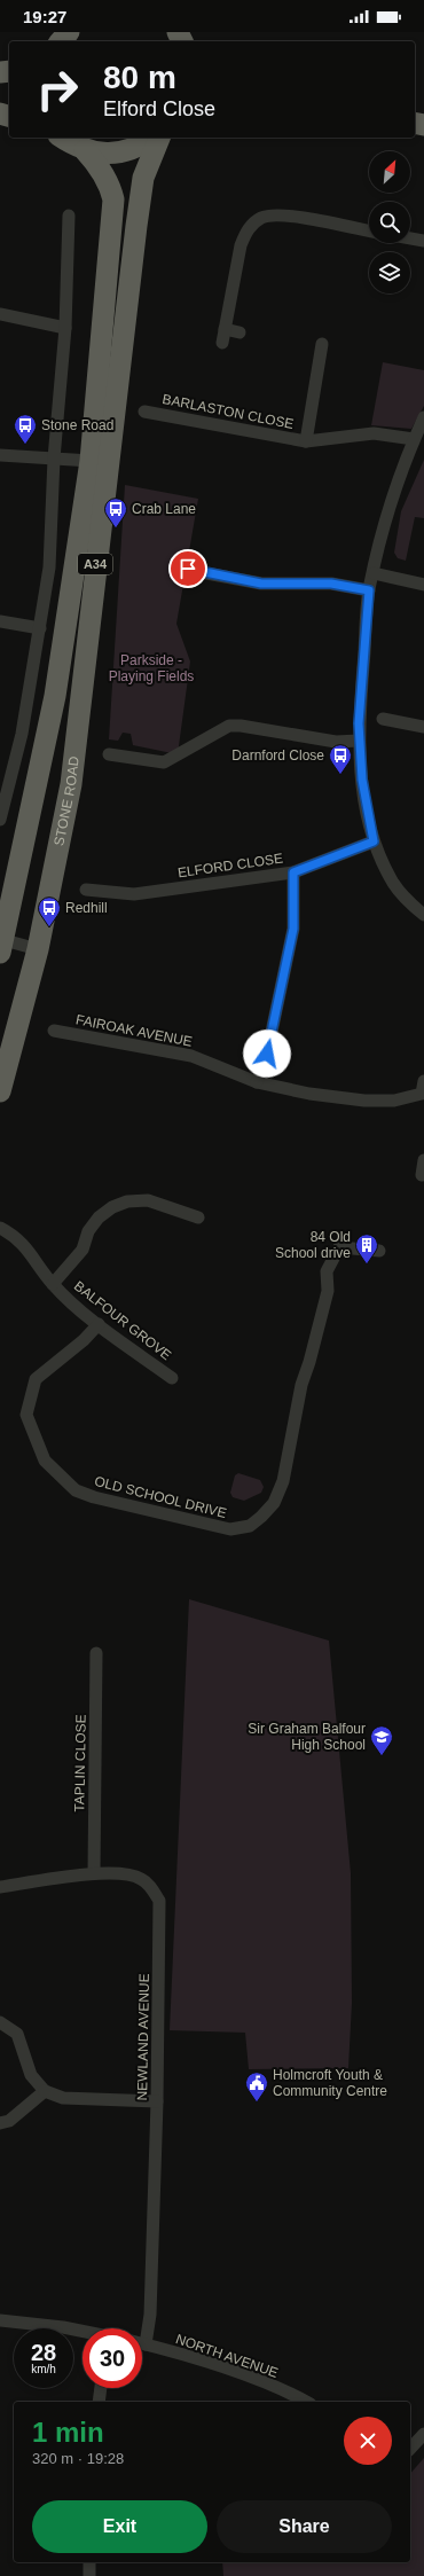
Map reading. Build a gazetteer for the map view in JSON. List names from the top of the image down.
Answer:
{
  "streets": {
    "highway": ["A34", "STONE ROAD"],
    "street": [
      "BARLASTON CLOSE",
      "ELFORD CLOSE",
      "FAIROAK AVENUE",
      "BALFOUR GROVE",
      "OLD SCHOOL DRIVE",
      "TAPLIN CLOSE",
      "NEWLAND AVENUE",
      "NORTH AVENUE"
    ]
  },
  "crossings": [
    ["BALFOUR GROVE", "OLD SCHOOL DRIVE"],
    ["TAPLIN CLOSE", "NEWLAND AVENUE"],
    ["NEWLAND AVENUE", "NORTH AVENUE"]
  ],
  "parks": ["Parkside - Playing Fields"],
  "places": {
    "bus stop": [
      "Stone Road",
      "Crab Lane",
      "Darnford Close",
      "Redhill"
    ],
    "building": ["84 Old School drive"],
    "school or university": ["Sir Graham Balfour High School"],
    "public building": ["Holmcroft Youth & Community Centre"]
  },
  "north": "top right",
  "page": {
    "status": "19:27",
    "turn": ["80 m", "Elford Close"],
    "speed": "28 km/h",
    "limit": "30",
    "heading": ["1 min", "320 m · 19:28"],
    "buttons": ["Exit", "Share"]
  }
}
